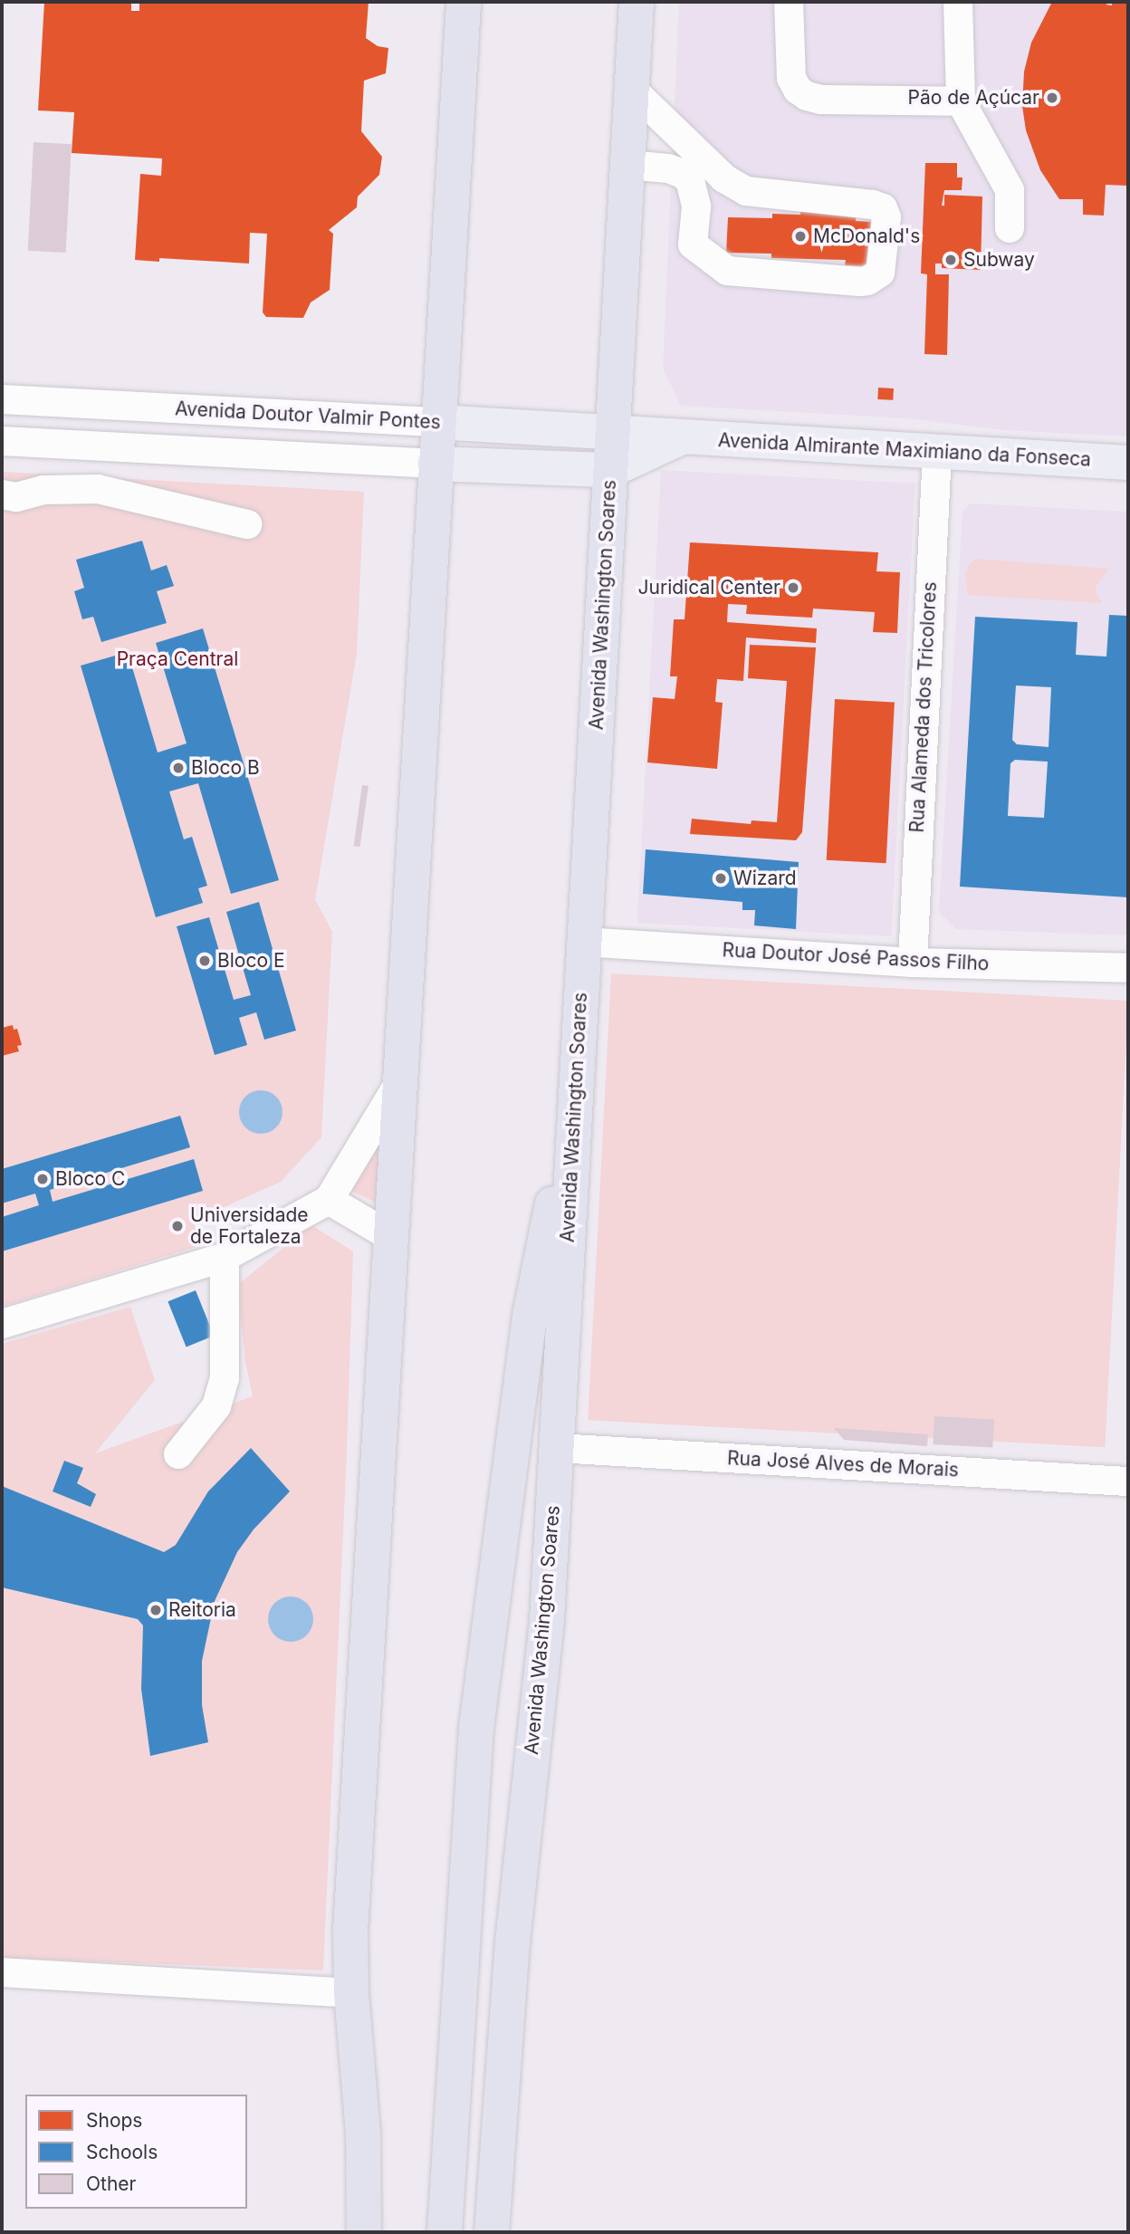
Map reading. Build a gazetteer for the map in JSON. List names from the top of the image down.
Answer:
{
  "streets": {
    "highway": ["Avenida Washington Soares"],
    "main road": ["Avenida Doutor Valmir Pontes", "Avenida Almirante Maximiano da Fonseca"],
    "street": ["Rua Alameda dos Tricolores", "Rua Doutor José Passos Filho", "Rua José Alves de Morais"]
  },
  "crossings": [
    ["Avenida Doutor Valmir Pontes", "Avenida Almirante Maximiano da Fonseca"],
    ["Avenida Doutor Valmir Pontes", "Avenida Washington Soares"],
    ["Avenida Almirante Maximiano da Fonseca", "Avenida Washington Soares"],
    ["Avenida Almirante Maximiano da Fonseca", "Rua Alameda dos Tricolores"],
    ["Avenida Washington Soares", "Rua Doutor José Passos Filho"],
    ["Avenida Washington Soares", "Rua José Alves de Morais"],
    ["Rua Alameda dos Tricolores", "Rua Doutor José Passos Filho"]
  ],
  "parks": ["Praça Central"],
  "places": [
    "Pão de Açúcar",
    "McDonald's",
    "Subway",
    "Juridical Center",
    "Bloco B",
    "Wizard",
    "Bloco E",
    "Bloco C",
    "Universidade de Fortaleza",
    "Reitoria"
  ],
  "legend": ["Shops", "Schools", "Other"]
}
